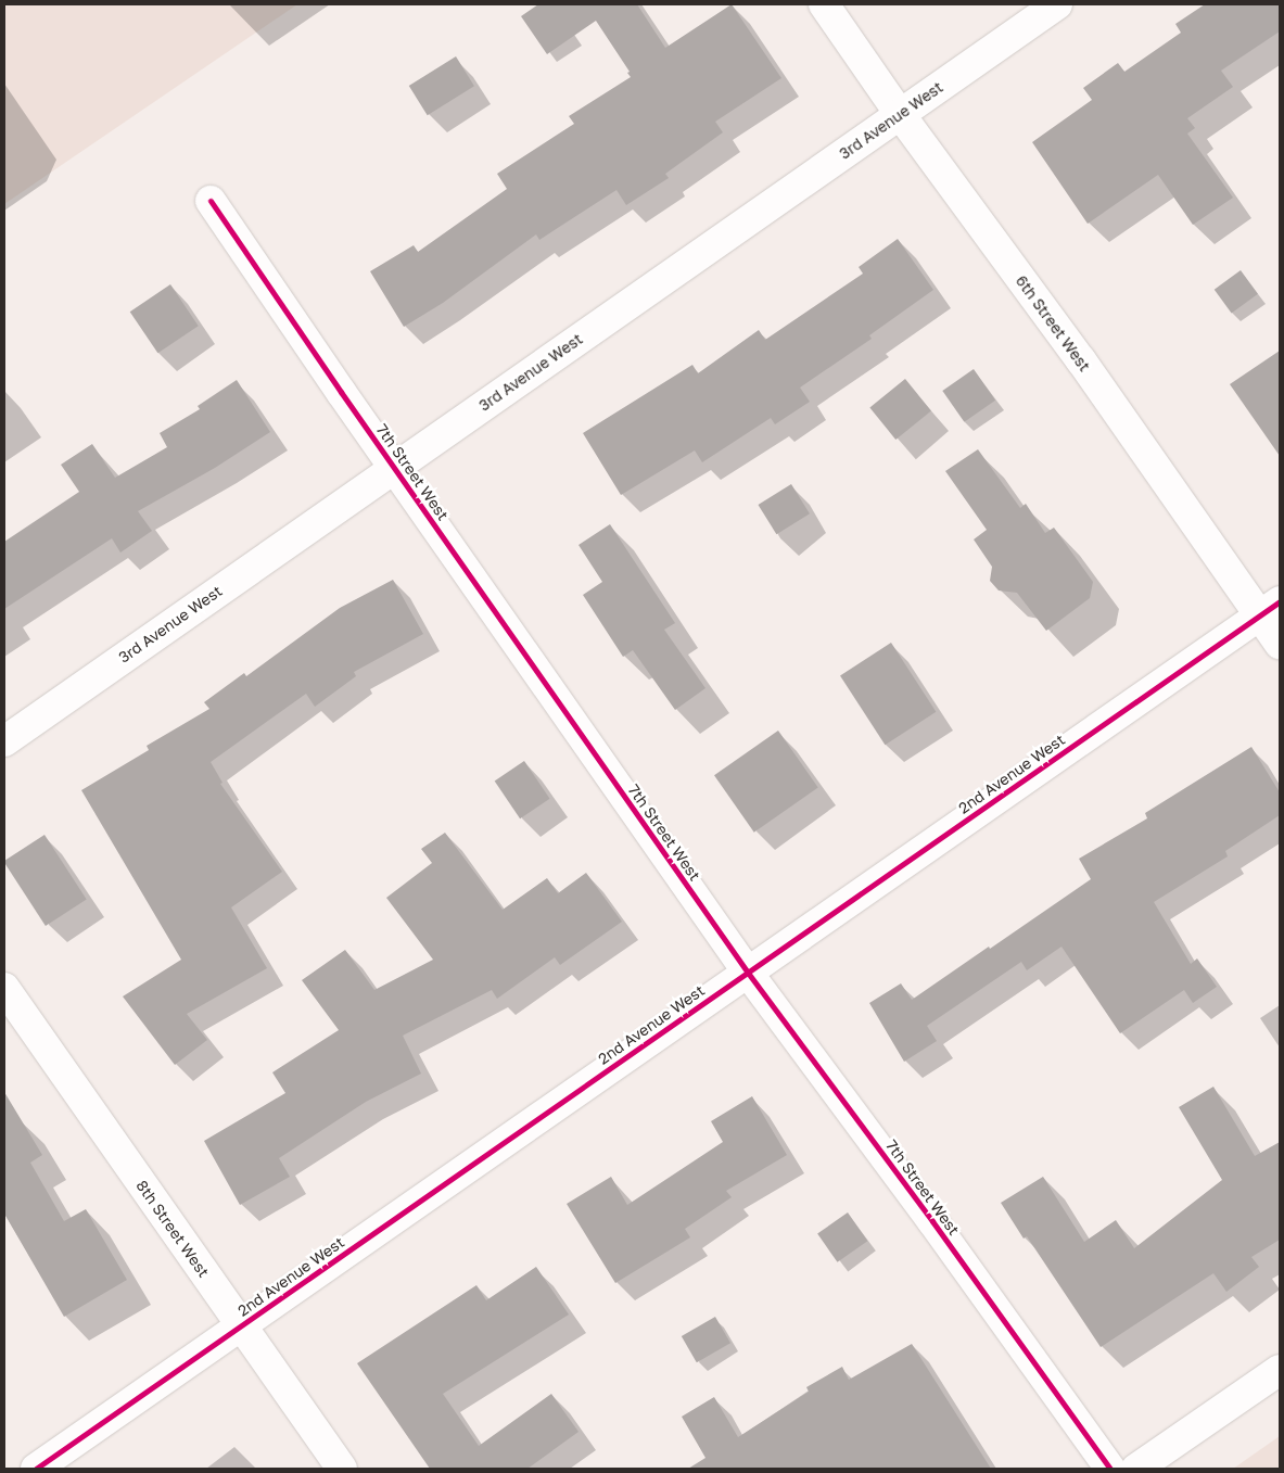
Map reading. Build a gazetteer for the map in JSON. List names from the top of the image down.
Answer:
{
  "streets": {
    "street": [
      "3rd Avenue West",
      "6th Street West",
      "7th Street West",
      "2nd Avenue West",
      "8th Street West"
    ]
  },
  "crossings": [
    ["3rd Avenue West", "6th Street West"],
    ["3rd Avenue West", "7th Street West"],
    ["6th Street West", "2nd Avenue West"],
    ["7th Street West", "2nd Avenue West"],
    ["2nd Avenue West", "8th Street West"]
  ]
}
